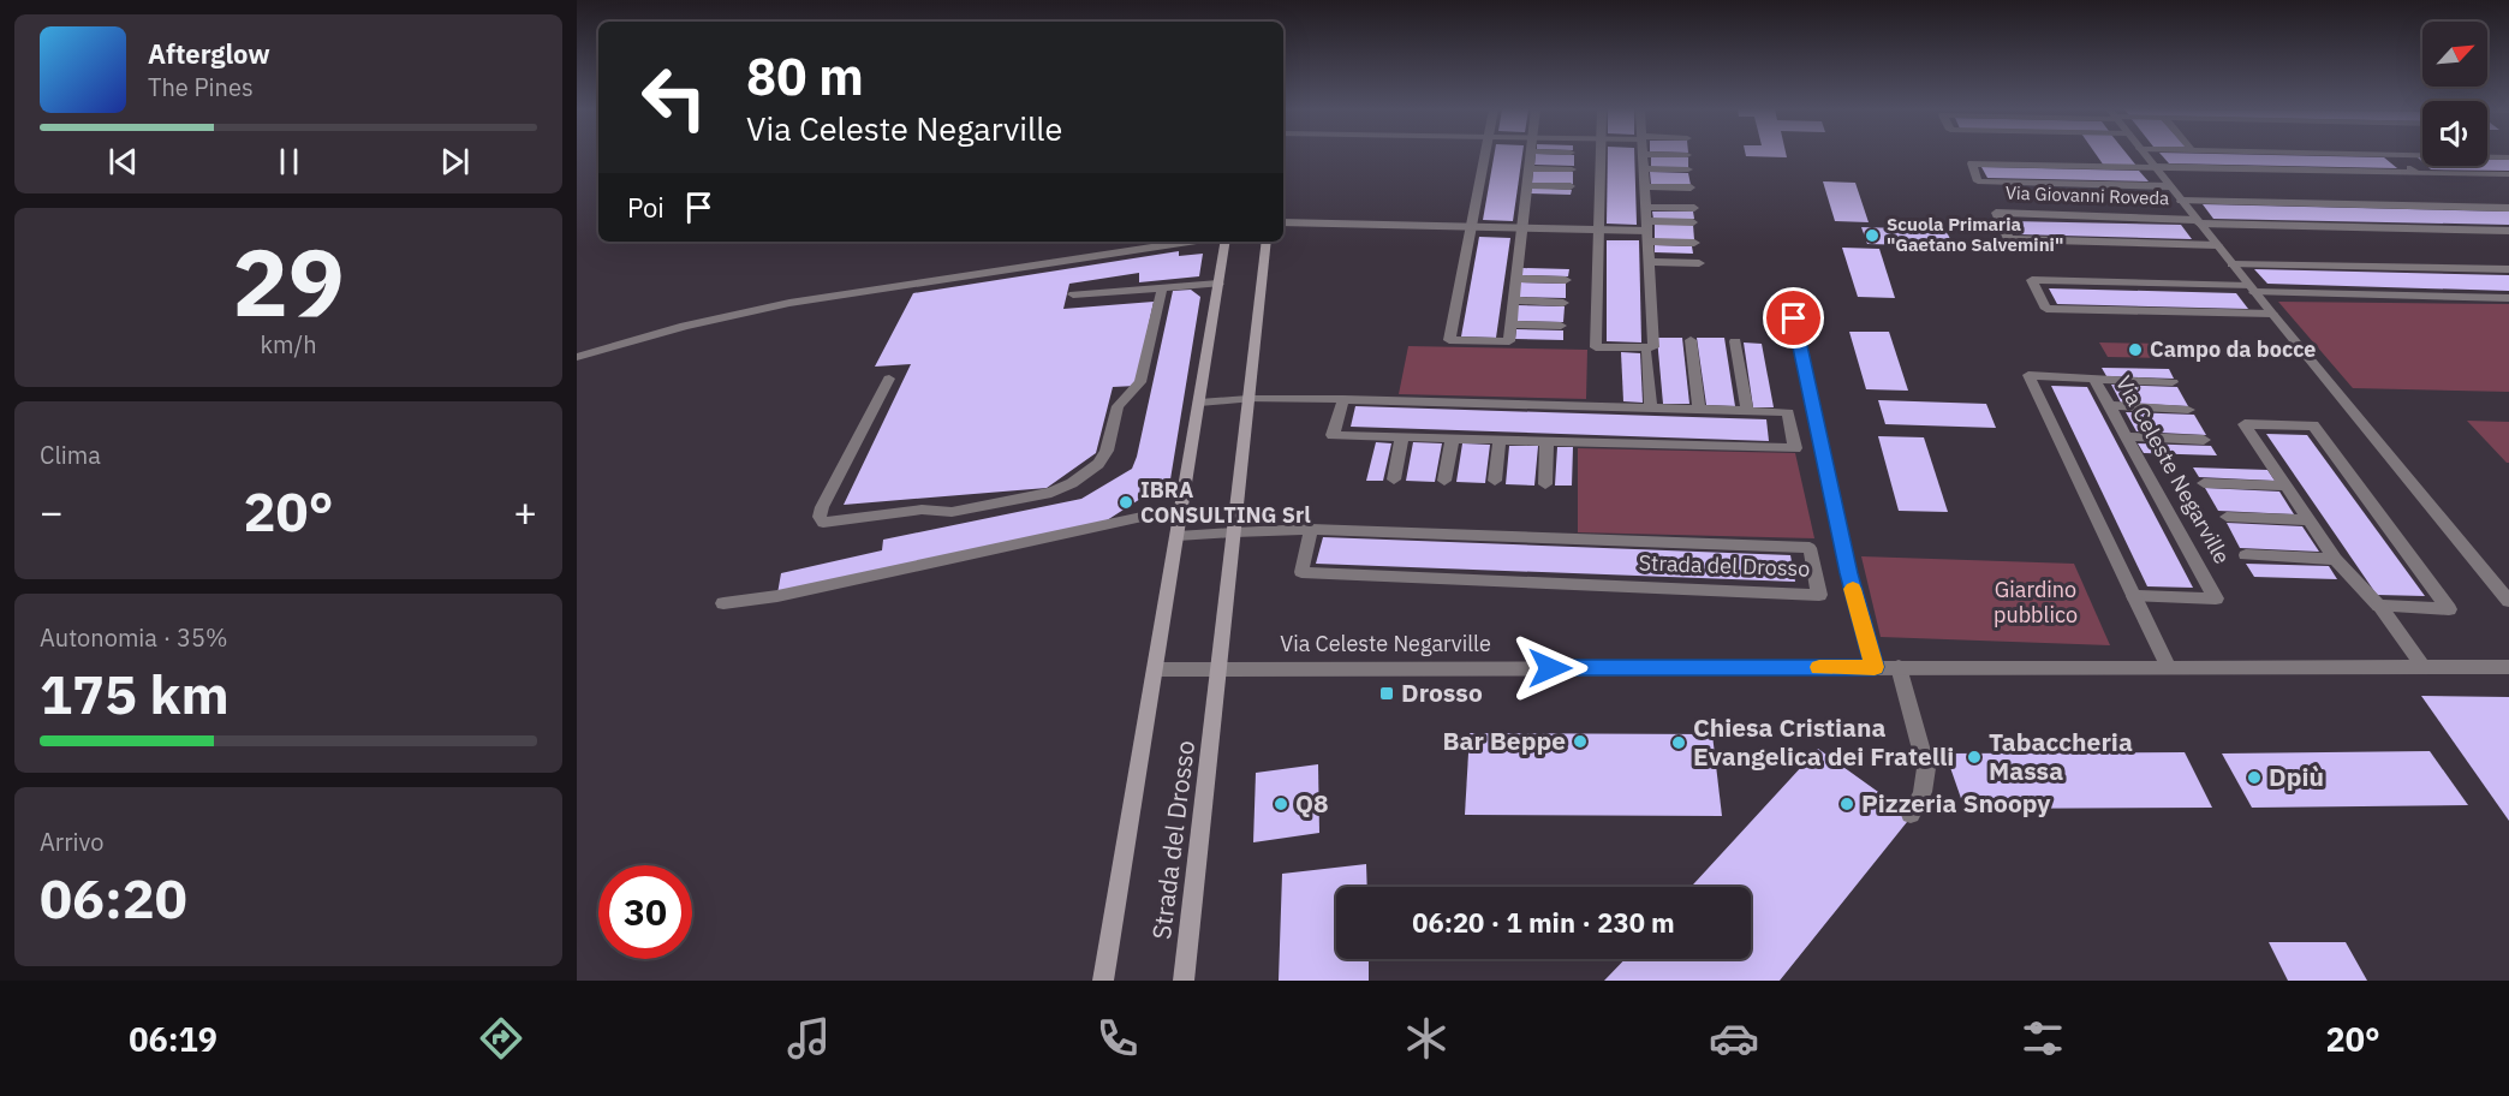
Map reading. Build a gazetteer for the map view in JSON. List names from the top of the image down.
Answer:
{
  "streets": {
    "street": ["Via Giovanni Roveda", "Via Celeste Negarville", "Strada del Drosso"]
  },
  "crossings": [
    ["Via Celeste Negarville", "Strada del Drosso"]
  ],
  "parks": ["Giardino pubblico"],
  "places": {
    "other": [
      "Scuola Primaria \"Gaetano Salvemini\"",
      "Campo da bocce",
      "IBRA CONSULTING Srl",
      "Bar Beppe",
      "Chiesa Cristiana Evangelica dei Fratelli",
      "Tabaccheria Massa",
      "Dpiù",
      "Q8",
      "Pizzeria Snoopy"
    ],
    "transit": ["Drosso"]
  },
  "north": "top right",
  "page": {
    "turn": ["80 m", "Via Celeste Negarville"],
    "song": ["Afterglow", "The Pines"],
    "then": "Poi",
    "tile": [
      ["29", "km/h"],
      "Clima",
      ["Autonomia · 35%", "175 km"],
      ["Arrivo", "06:20"]
    ],
    "heat": ["−", "20°", "+"],
    "limit": "30",
    "trip": "06:20 · 1 min · 230 m",
    "tabs": ["06:19", "20°"]
  }
}
